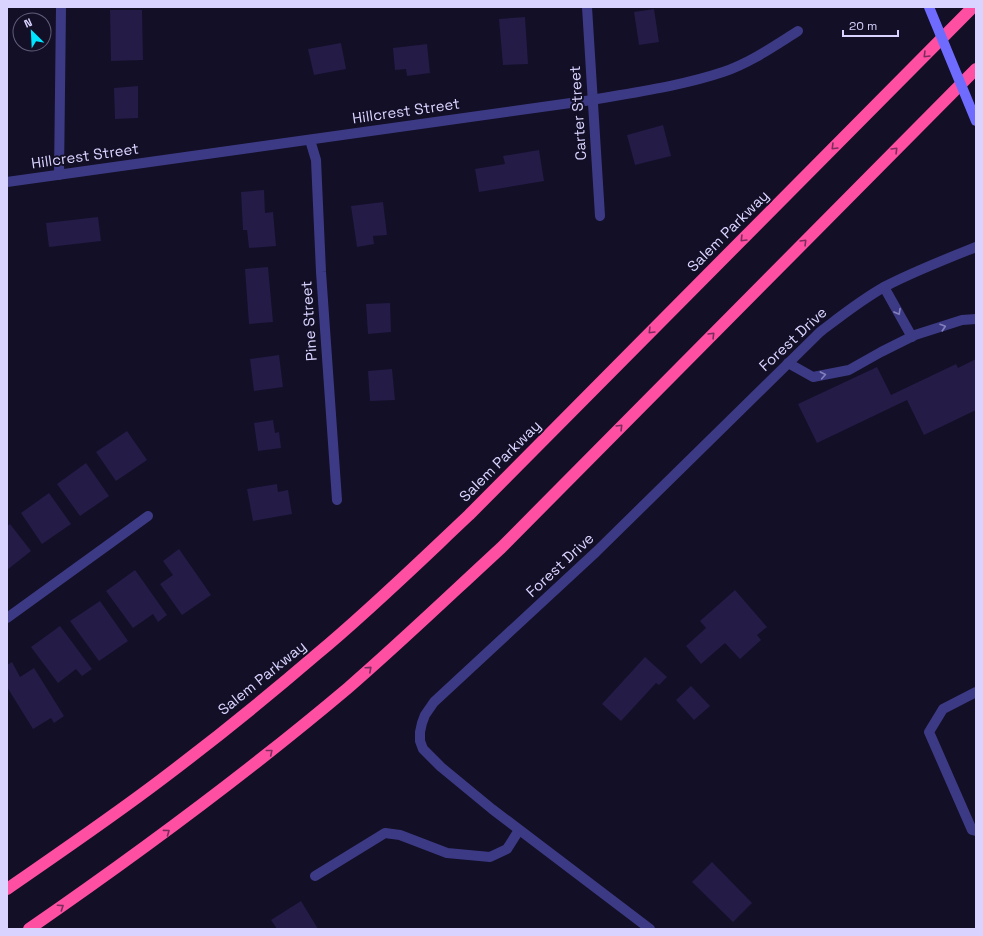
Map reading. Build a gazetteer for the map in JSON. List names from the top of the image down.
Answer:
{
  "streets": {
    "highway": ["Salem Parkway"],
    "street": [
      "Hillcrest Street",
      "Carter Street",
      "Pine Street",
      "Forest Drive"
    ]
  },
  "crossings": [
    ["Hillcrest Street", "Carter Street"],
    ["Hillcrest Street", "Pine Street"]
  ],
  "scale_bar": "20 m",
  "north": "top left"
}
